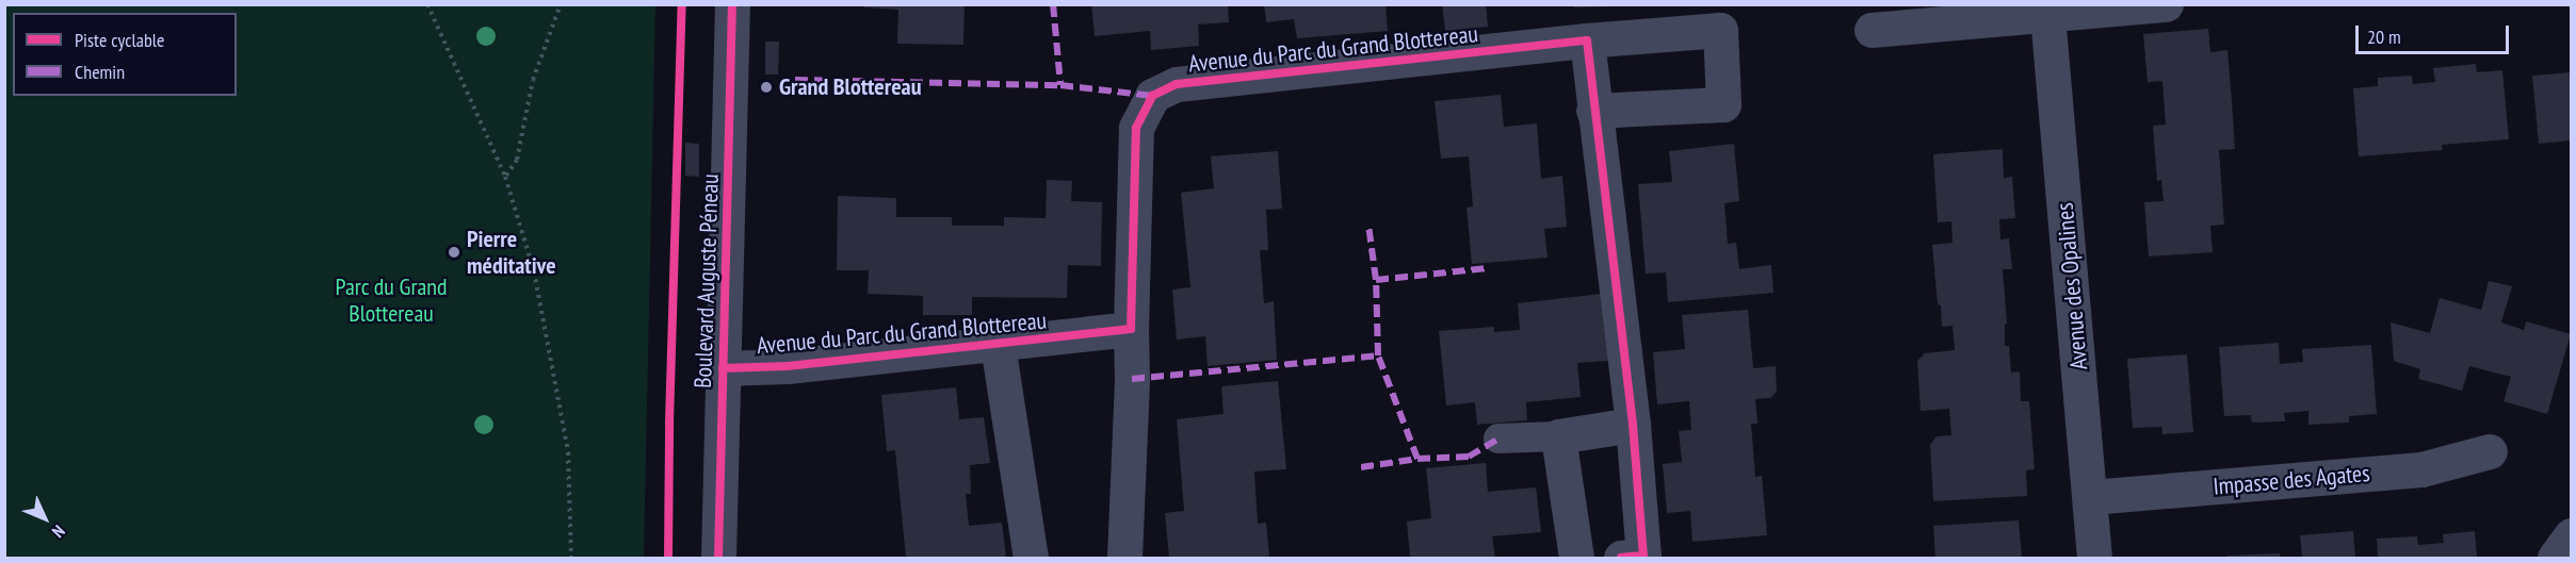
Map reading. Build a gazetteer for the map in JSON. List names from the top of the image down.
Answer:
{
  "streets": {
    "street": [
      "Avenue du Parc du Grand Blottereau",
      "Boulevard Auguste Péneau",
      "Avenue des Opalines",
      "Impasse des Agates"
    ]
  },
  "crossings": [
    ["Avenue du Parc du Grand Blottereau", "Boulevard Auguste Péneau"],
    ["Avenue des Opalines", "Impasse des Agates"]
  ],
  "parks": ["Parc du Grand Blottereau"],
  "places": ["Grand Blottereau", "Pierre méditative"],
  "legend": ["Piste cyclable", "Chemin"],
  "scale_bar": "20 m",
  "north": "bottom right"
}
